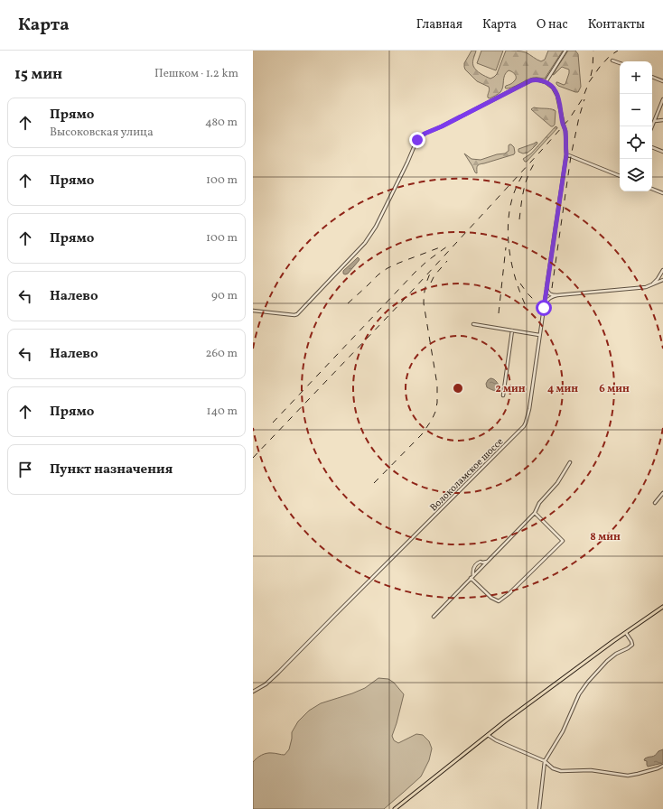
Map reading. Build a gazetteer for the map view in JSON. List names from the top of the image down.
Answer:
{
  "streets": {
    "street": ["Волоколамское шоссе"]
  },
  "page": {
    "header": "Карта",
    "nav": [
      "Главная",
      "Карта",
      "О нас",
      "Контакты"
    ],
    "heading": ["15 мин", "Пешком · 1.2 km"],
    "map_buttons": ["+", "−"],
    "list": [
      ["Прямо", "Высоковская улица", "480 m"],
      ["Прямо", "100 m"],
      ["Прямо", "100 m"],
      ["Налево", "90 m"],
      ["Налево", "260 m"],
      ["Прямо", "140 m"],
      "Пункт назначения"
    ]
  },
  "rings": [
    "2 мин",
    "4 мин",
    "6 мин",
    "8 мин"
  ]
}
